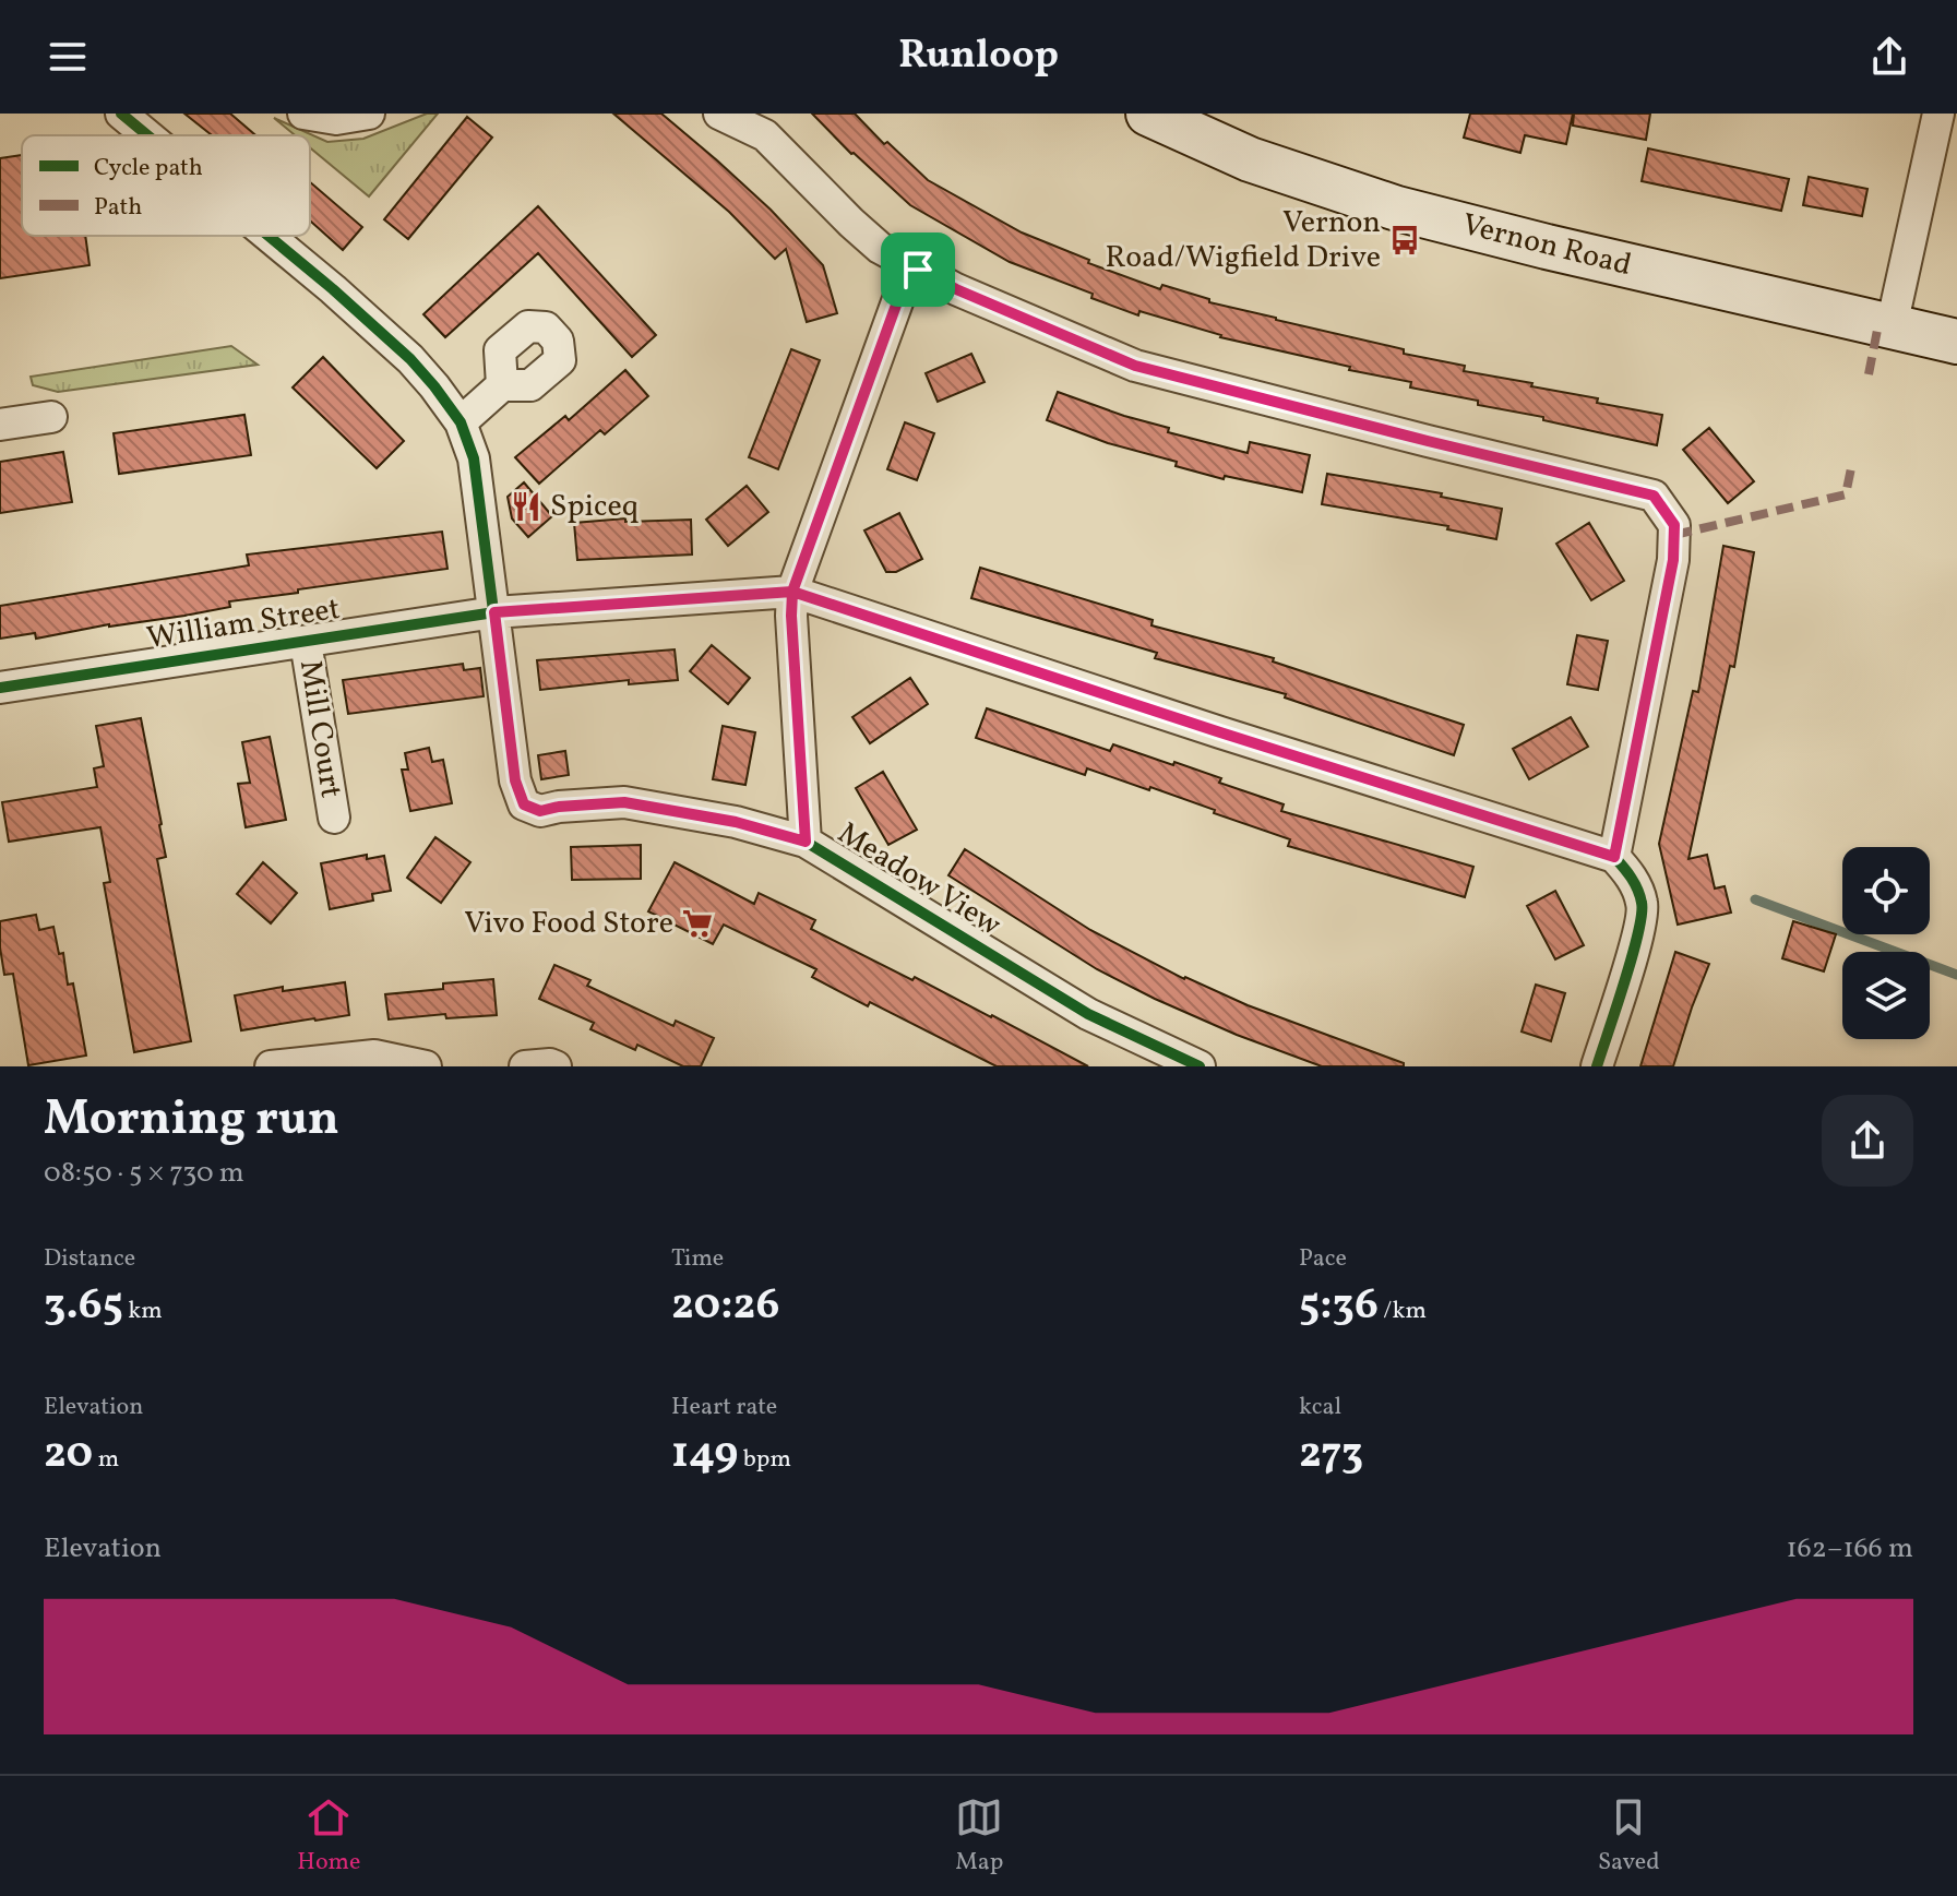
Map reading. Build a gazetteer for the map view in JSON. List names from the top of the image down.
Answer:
{
  "streets": {
    "street": [
      "Vernon Road",
      "William Street",
      "Mill Court",
      "Meadow View"
    ]
  },
  "crossings": [
    ["William Street", "Mill Court"],
    ["William Street", "Meadow View"]
  ],
  "places": {
    "bus stop": ["Vernon Road/Wigfield Drive"],
    "restaurant": ["Spiceq"],
    "supermarket": ["Vivo Food Store"]
  },
  "legend": ["Cycle path", "Path"],
  "page": {
    "header": "Runloop",
    "heading": ["Morning run", "08:50 · 5 × 730 m"],
    "stats": [
      ["Distance", "3.65 km"],
      ["Time", "20:26"],
      ["Pace", "5:36 /km"],
      ["Elevation", "20 m"],
      ["Heart rate", "149 bpm"],
      ["kcal", "273"]
    ],
    "chart": ["Elevation", "162–166 m"],
    "tabs": ["Home", "Map", "Saved"]
  }
}
